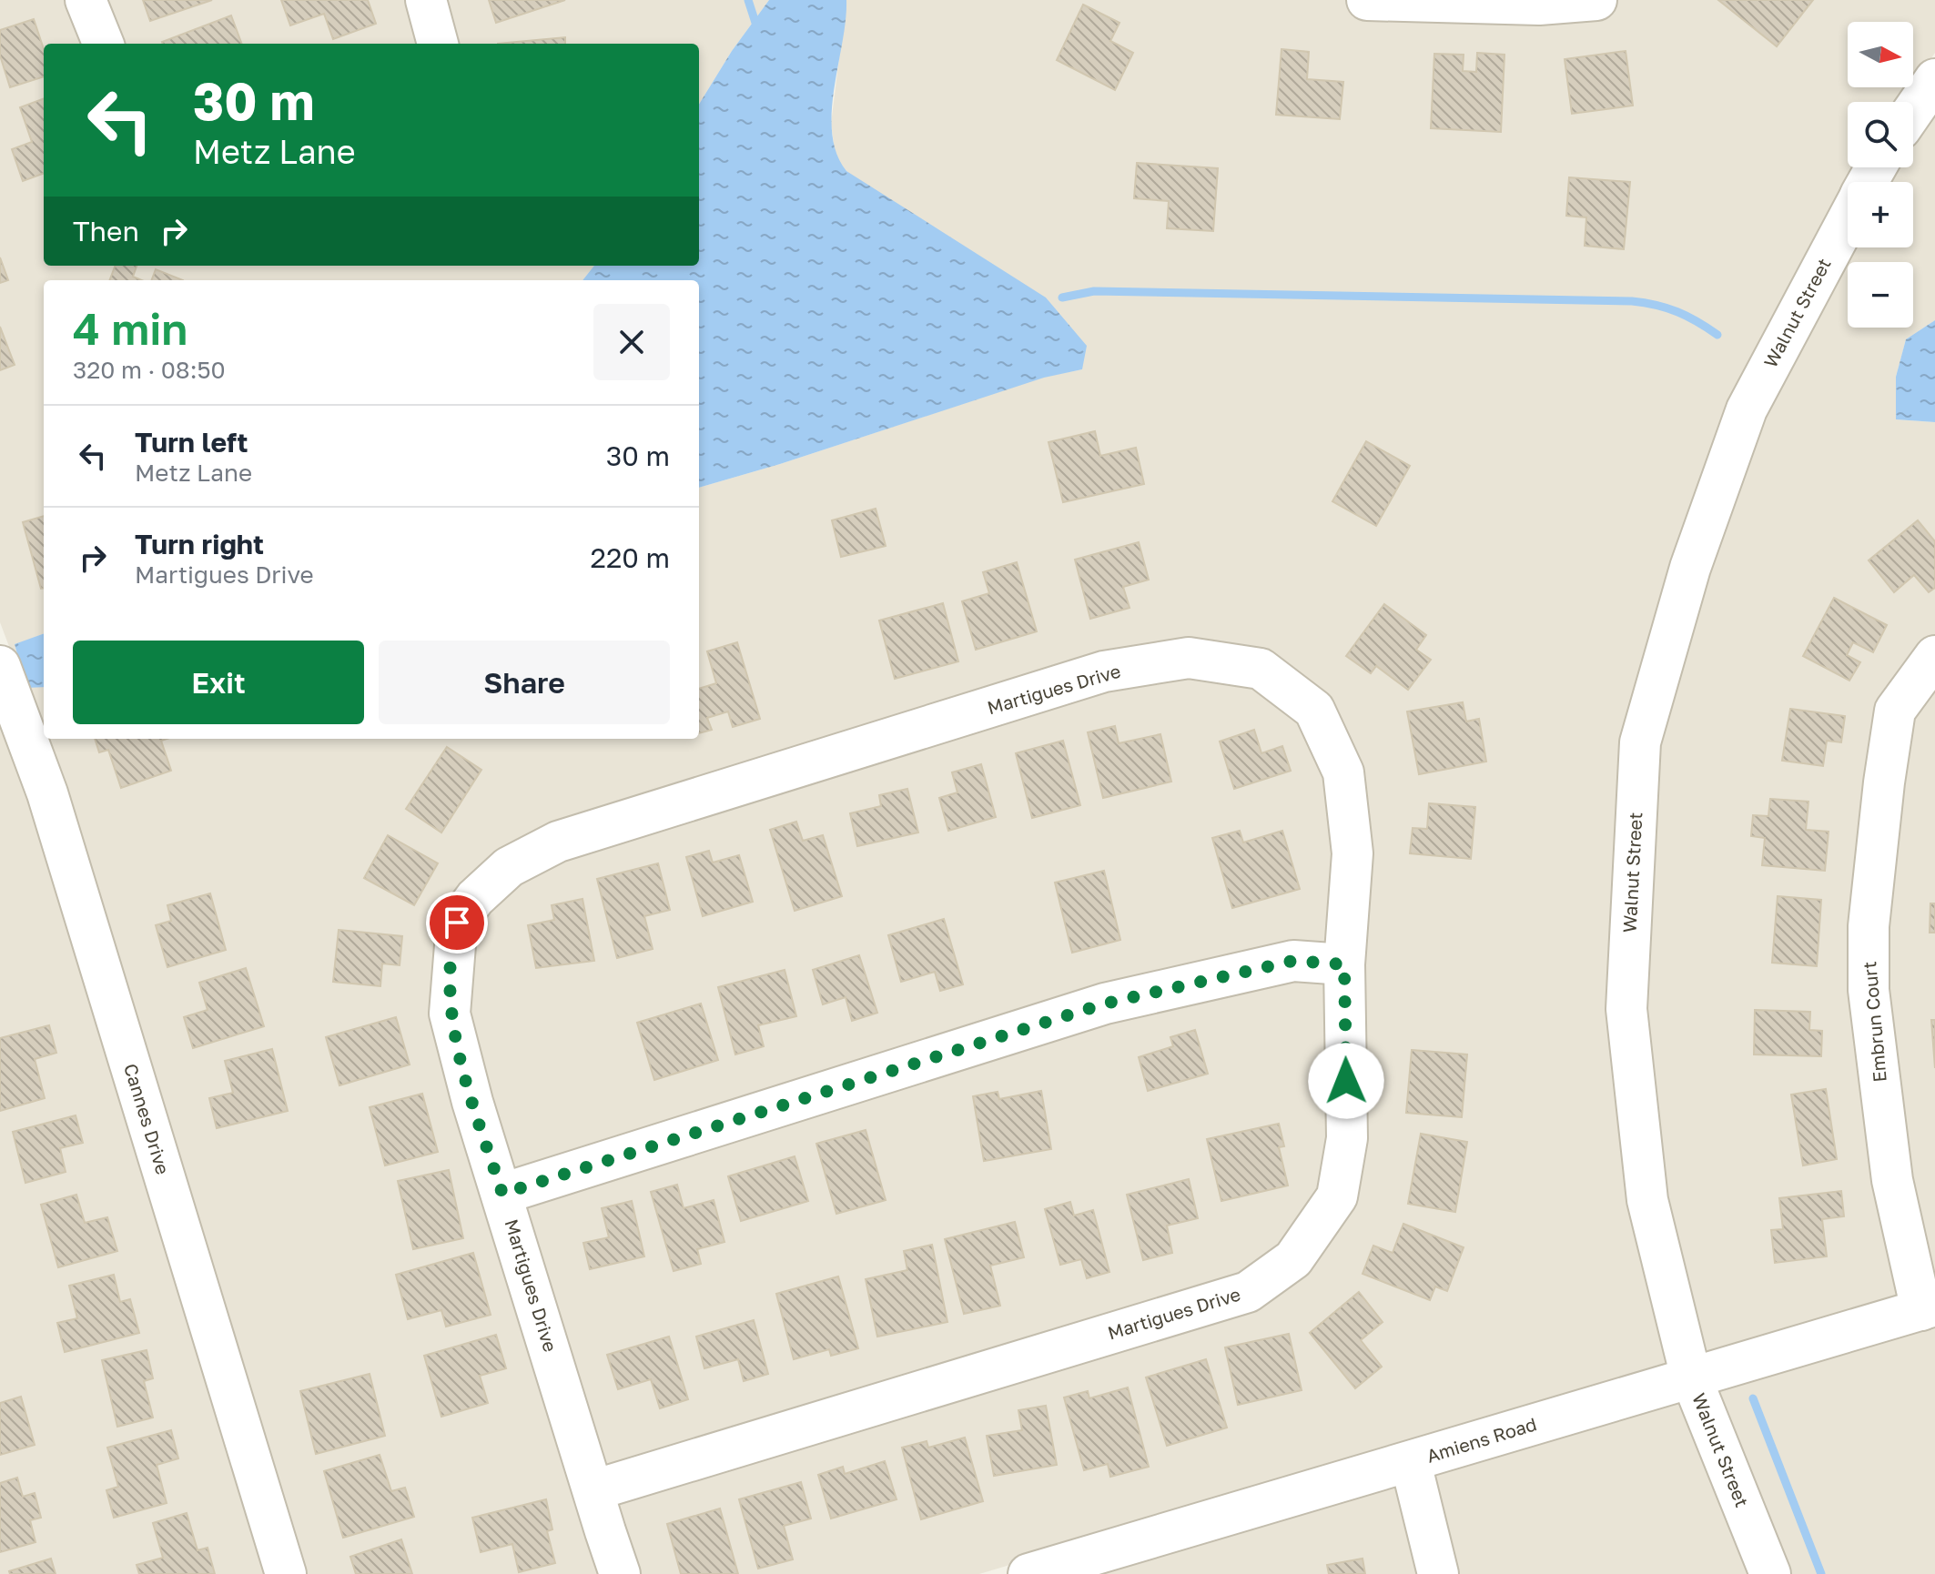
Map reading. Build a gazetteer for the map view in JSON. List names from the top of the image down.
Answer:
{
  "streets": {
    "street": [
      "Walnut Street",
      "Martigues Drive",
      "Embrun Court",
      "Cannes Drive",
      "Amiens Road"
    ]
  },
  "crossings": [
    ["Walnut Street", "Amiens Road"],
    ["Embrun Court", "Amiens Road"]
  ],
  "north": "right",
  "page": {
    "map_buttons": ["+", "−"],
    "turn": ["30 m", "Metz Lane"],
    "then": "Then",
    "heading": ["4 min", "320 m · 08:50"],
    "list": [
      {
        "name": "Turn left",
        "note": "Metz Lane",
        "value": "30 m"
      },
      {
        "name": "Turn right",
        "note": "Martigues Drive",
        "value": "220 m"
      }
    ],
    "buttons": ["Exit", "Share"]
  }
}
